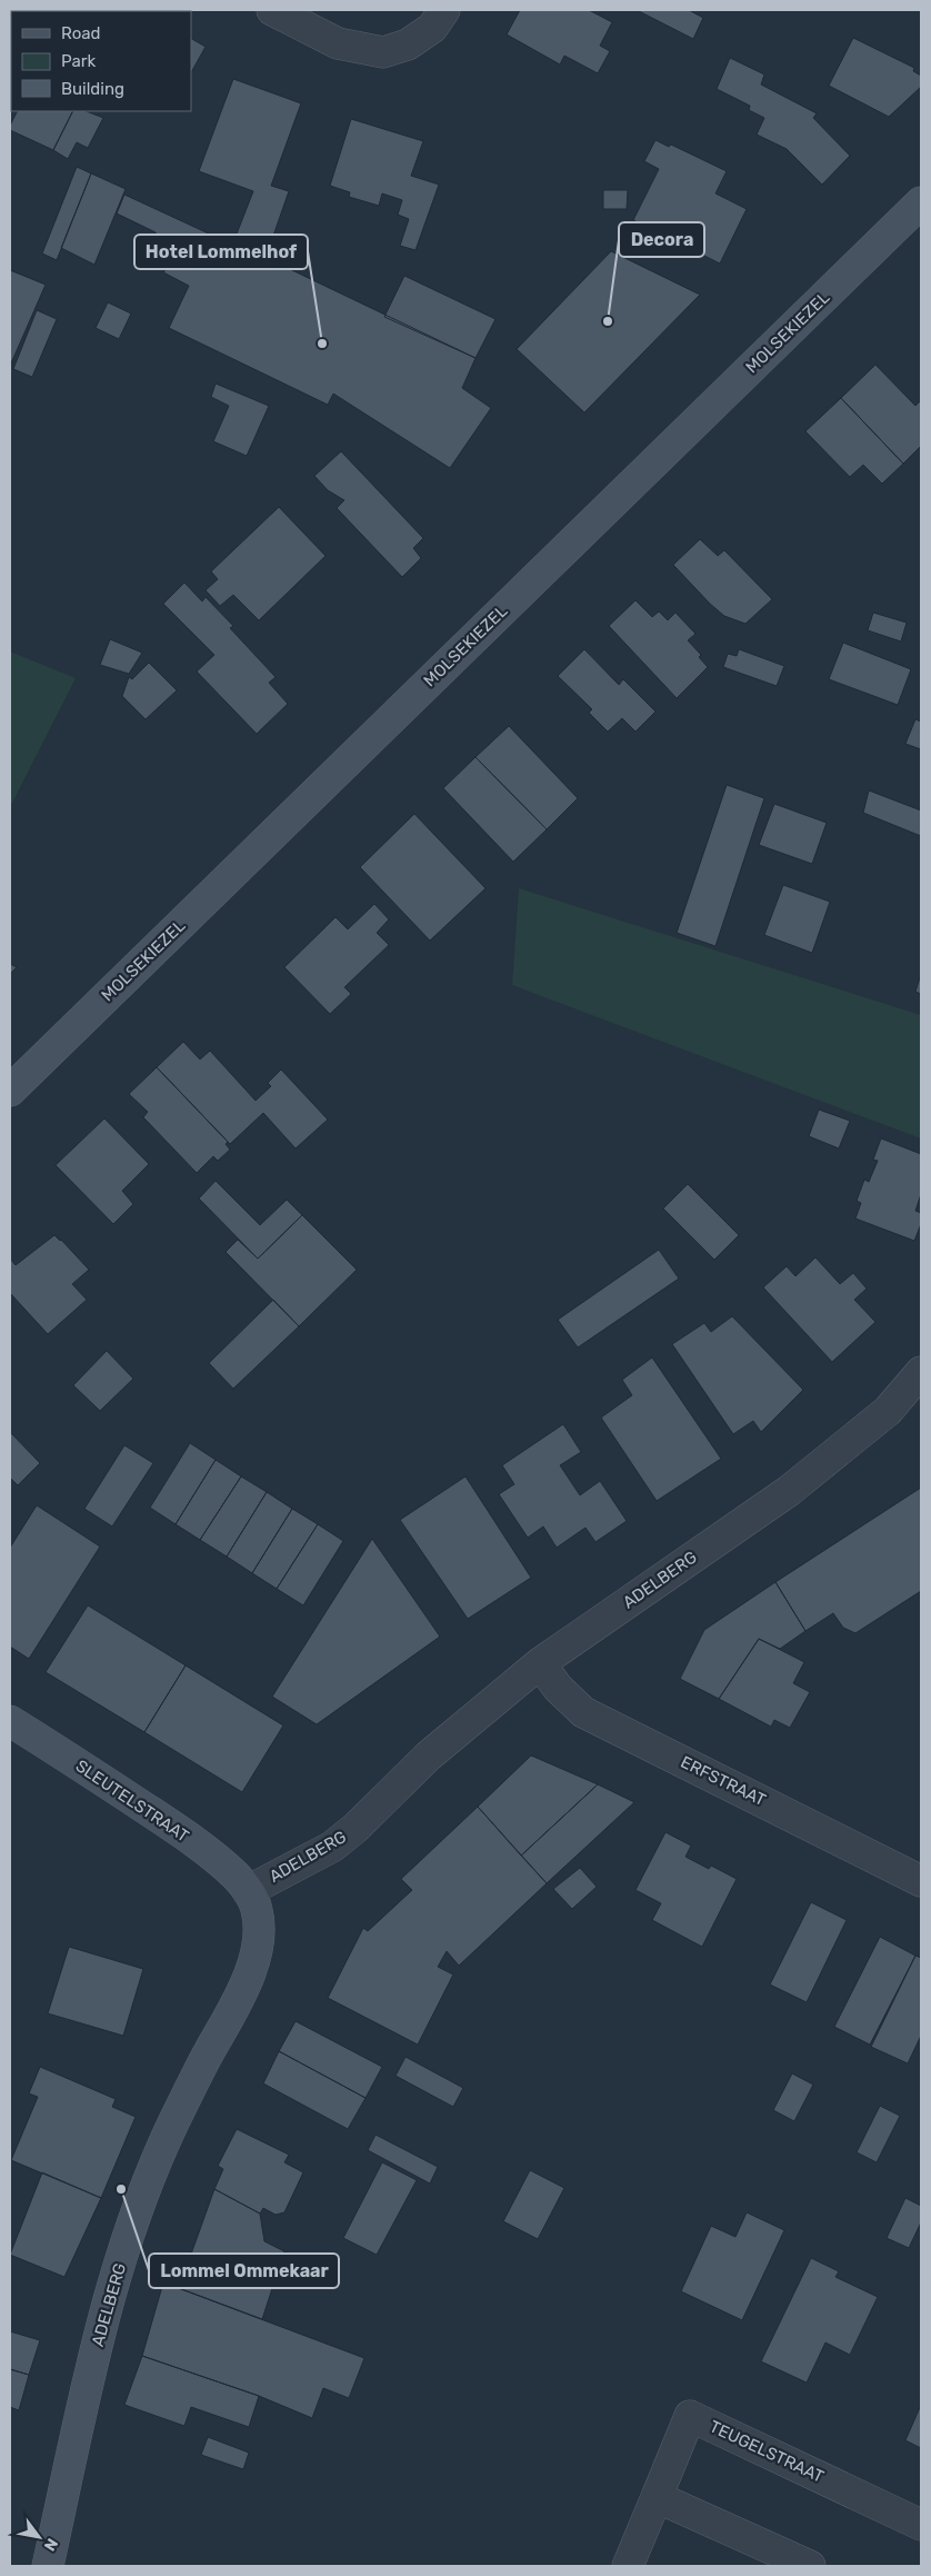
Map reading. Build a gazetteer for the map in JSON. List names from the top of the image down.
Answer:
{
  "streets": {
    "main road": ["MOLSEKIEZEL", "ADELBERG", "SLEUTELSTRAAT"],
    "street": ["ERFSTRAAT", "TEUGELSTRAAT"]
  },
  "crossings": [
    ["ADELBERG", "ERFSTRAAT"],
    ["ADELBERG", "SLEUTELSTRAAT"]
  ],
  "places": ["Decora", "Hotel Lommelhof", "Lommel Ommekaar"],
  "legend": ["Road", "Park", "Building"],
  "north": "bottom right"
}
